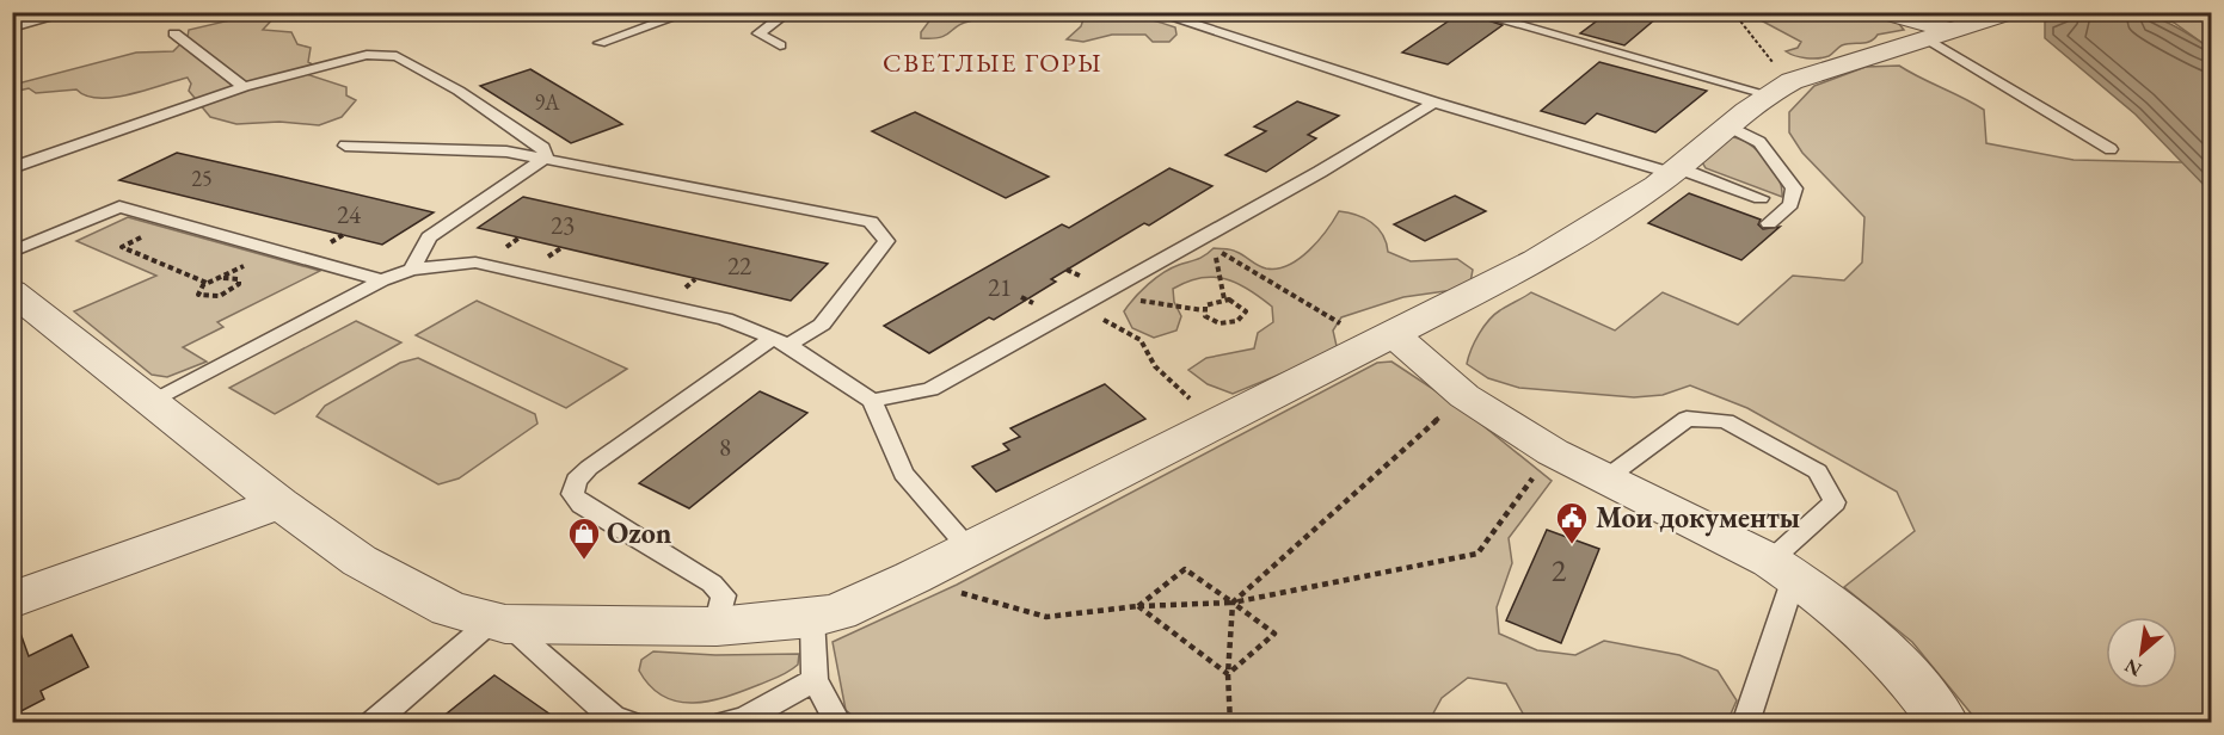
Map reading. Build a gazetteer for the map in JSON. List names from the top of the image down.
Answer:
{
  "districts": ["СВЕТЛЫЕ ГОРЫ"],
  "places": {
    "public building": ["Мои документы"],
    "shop": ["Ozon"]
  },
  "house_numbers": [
    "9А",
    "25",
    "24",
    "23",
    "22",
    "21",
    "8",
    "2"
  ],
  "north": "bottom left"
}
